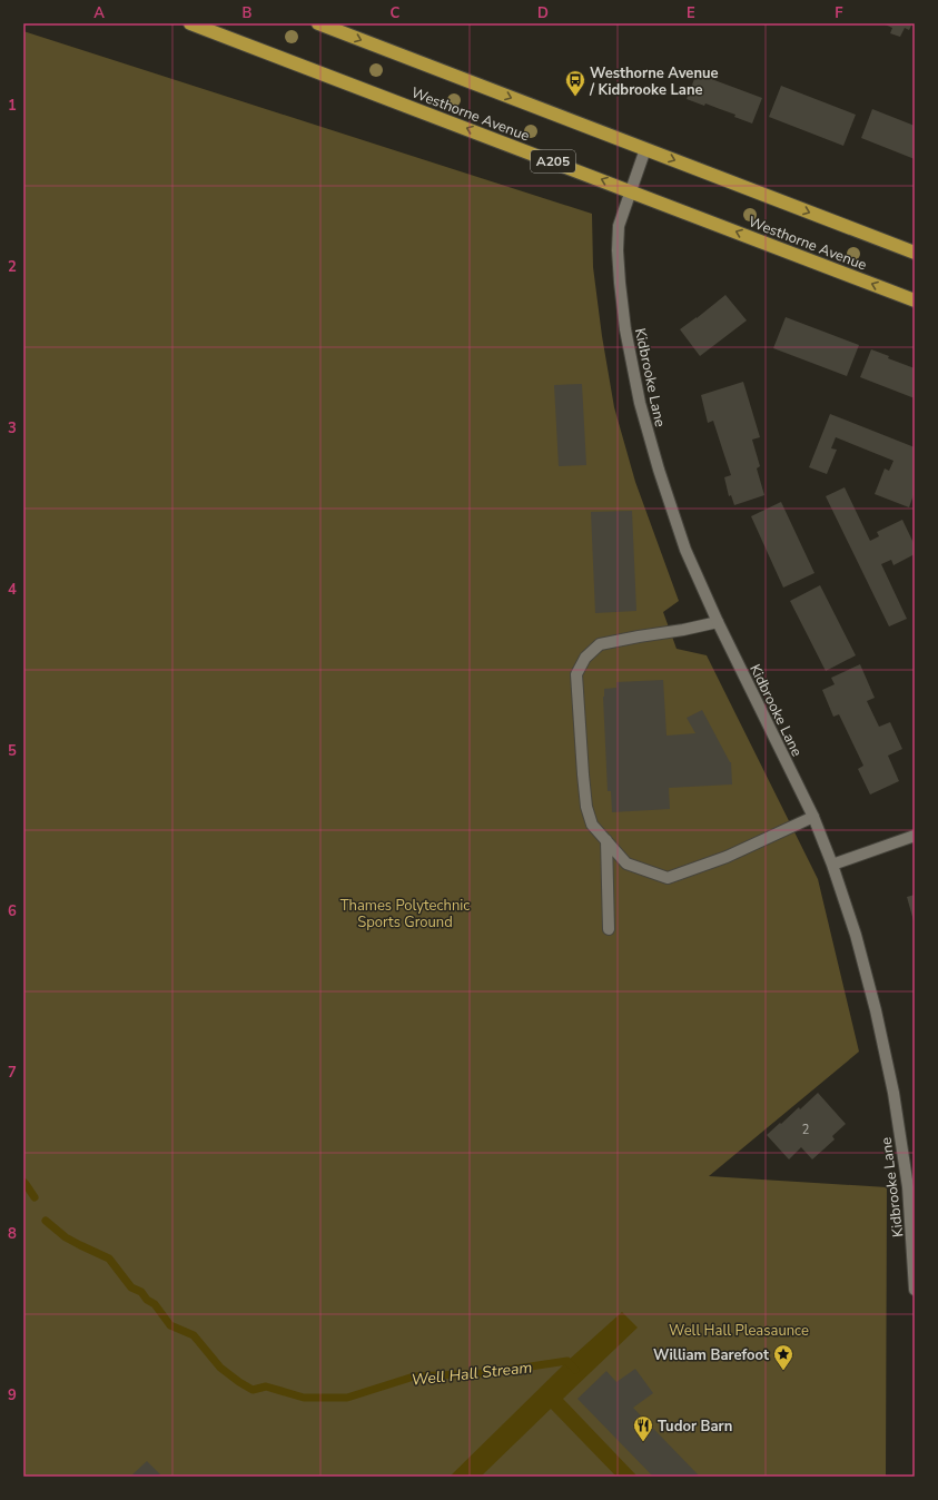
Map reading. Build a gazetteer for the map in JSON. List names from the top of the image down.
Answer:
{
  "streets": {
    "highway": ["Westhorne Avenue", "A205"],
    "street": ["Kidbrooke Lane"]
  },
  "crossings": [
    ["Westhorne Avenue", "Kidbrooke Lane"]
  ],
  "water": ["Well Hall Stream"],
  "parks": ["Thames Polytechnic Sports Ground", "Well Hall Pleasaunce"],
  "places": {
    "bus stop": ["Westhorne Avenue / Kidbrooke Lane"],
    "place": ["William Barefoot"],
    "restaurant": ["Tudor Barn"]
  },
  "house_numbers": ["2"],
  "grid": {
    "columns": [
      "A",
      "B",
      "C",
      "D",
      "E",
      "F"
    ],
    "rows": [
      "1",
      "2",
      "3",
      "4",
      "5",
      "6",
      "7",
      "8",
      "9"
    ]
  }
}
